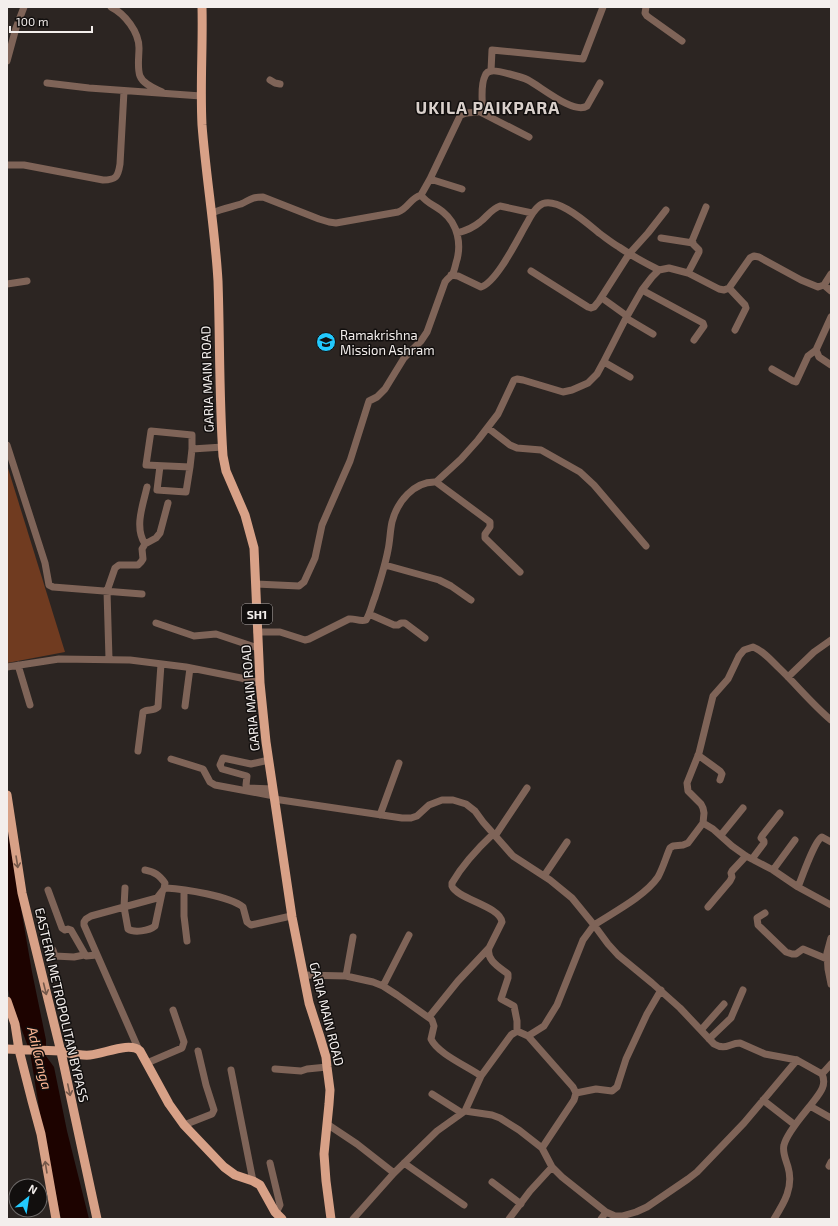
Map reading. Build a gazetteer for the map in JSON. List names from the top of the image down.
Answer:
{
  "streets": {
    "main road": ["GARIA MAIN ROAD", "SH1", "EASTERN METROPOLITAN BYPASS"]
  },
  "districts": ["UKILA PAIKPARA"],
  "water": ["Adi Ganga"],
  "places": {
    "school or university": ["Ramakrishna Mission Ashram"]
  },
  "scale_bar": "100 m",
  "north": "top right"
}
